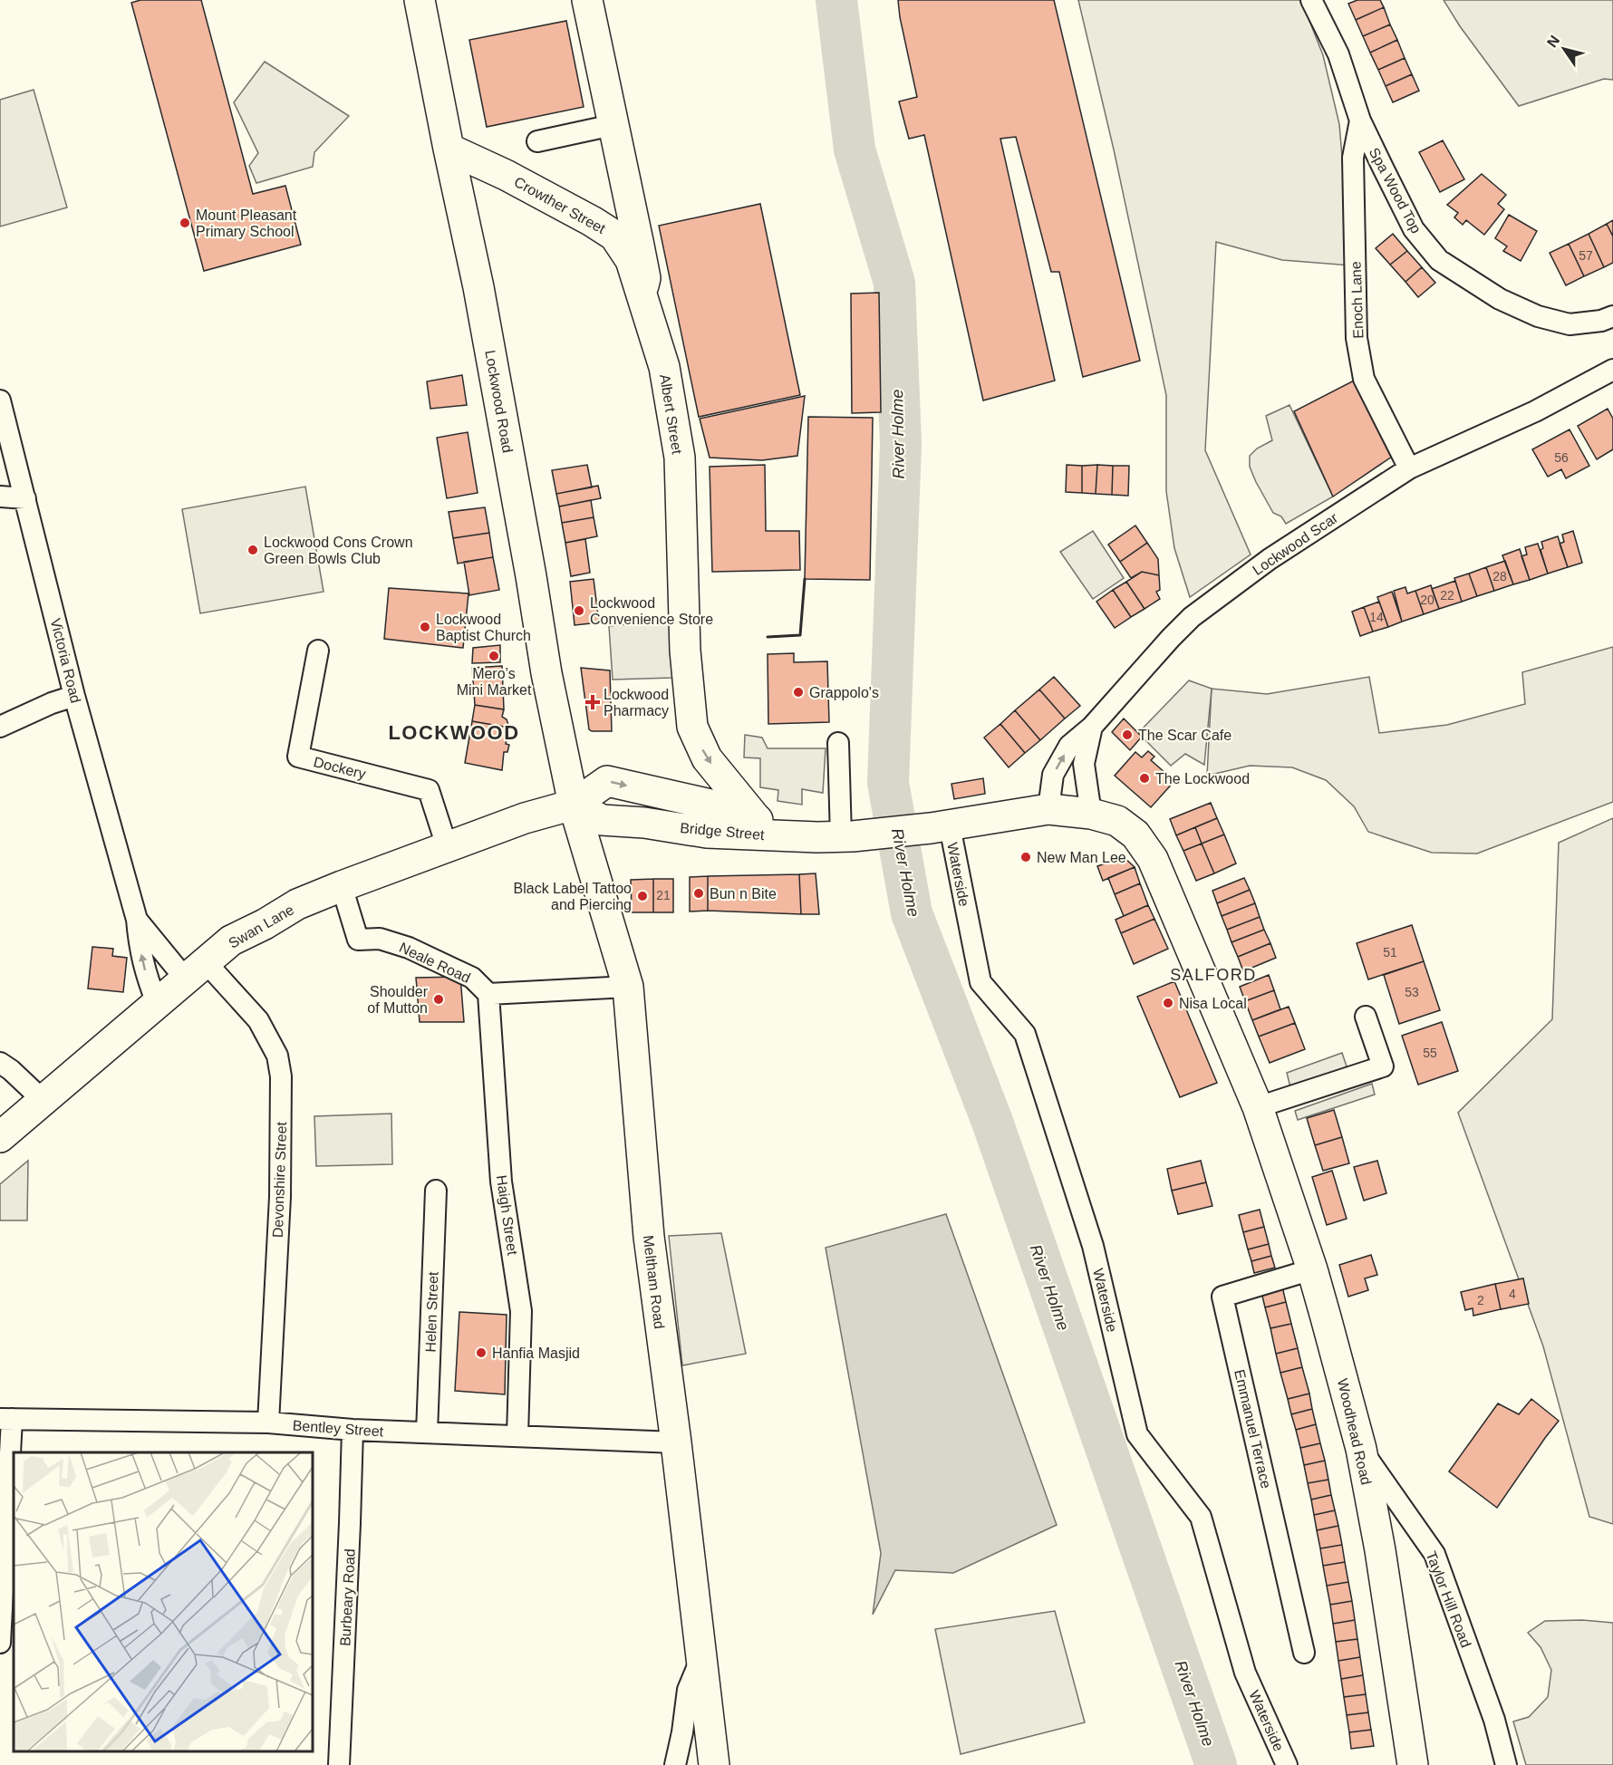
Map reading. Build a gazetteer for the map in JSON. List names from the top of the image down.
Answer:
{
  "streets": {
    "main road": [
      "Crowther Street",
      "Lockwood Road",
      "Albert Street",
      "Bridge Street",
      "Swan Lane",
      "Meltham Road",
      "Woodhead Road"
    ],
    "street": [
      "Spa Wood Top",
      "Enoch Lane",
      "Lockwood Scar",
      "Victoria Road",
      "Dockery",
      "Waterside",
      "Neale Road",
      "Devonshire Street",
      "Haigh Street",
      "Helen Street",
      "Bentley Street",
      "Emmanuel Terrace",
      "Burbeary Road",
      "Taylor Hill Road"
    ]
  },
  "crossings": [
    ["Spa Wood Top", "Enoch Lane"],
    ["Crowther Street", "Lockwood Road"],
    ["Crowther Street", "Albert Street"],
    ["Enoch Lane", "Lockwood Scar"],
    ["Lockwood Road", "Bridge Street"],
    ["Lockwood Road", "Swan Lane"],
    ["Lockwood Road", "Meltham Road"],
    ["Albert Street", "Bridge Street"],
    ["Lockwood Scar", "Woodhead Road"],
    ["Victoria Road", "Swan Lane"],
    ["Victoria Road", "Devonshire Street"],
    ["Dockery", "Swan Lane"],
    ["Bridge Street", "Swan Lane"],
    ["Bridge Street", "Meltham Road"],
    ["Swan Lane", "Neale Road"],
    ["Swan Lane", "Devonshire Street"],
    ["Swan Lane", "Meltham Road"],
    ["Neale Road", "Haigh Street"],
    ["Devonshire Street", "Bentley Street"],
    ["Haigh Street", "Bentley Street"],
    ["Meltham Road", "Bentley Street"],
    ["Helen Street", "Bentley Street"],
    ["Bentley Street", "Burbeary Road"],
    ["Emmanuel Terrace", "Woodhead Road"],
    ["Woodhead Road", "Taylor Hill Road"]
  ],
  "one_way": ["Albert Street"],
  "districts": ["LOCKWOOD", "SALFORD"],
  "water": ["River Holme"],
  "places": {
    "other": [
      "Mount Pleasant Primary School",
      "Lockwood Cons Crown Green Bowls Club",
      "Lockwood Convenience Store",
      "Lockwood Baptist Church",
      "Mero’s Mini Market",
      "Grappolo's",
      "The Scar Cafe",
      "The Lockwood",
      "New Man Lee",
      "Bun n Bite",
      "Black Label Tattoo and Piercing",
      "Shoulder of Mutton",
      "Nisa Local",
      "Hanfia Masjid"
    ],
    "health": ["Lockwood Pharmacy"]
  },
  "house_numbers": [
    "57",
    "56",
    "28",
    "22",
    "20",
    "14",
    "21",
    "51",
    "53",
    "55",
    "4",
    "2"
  ],
  "north": "top left"
}
